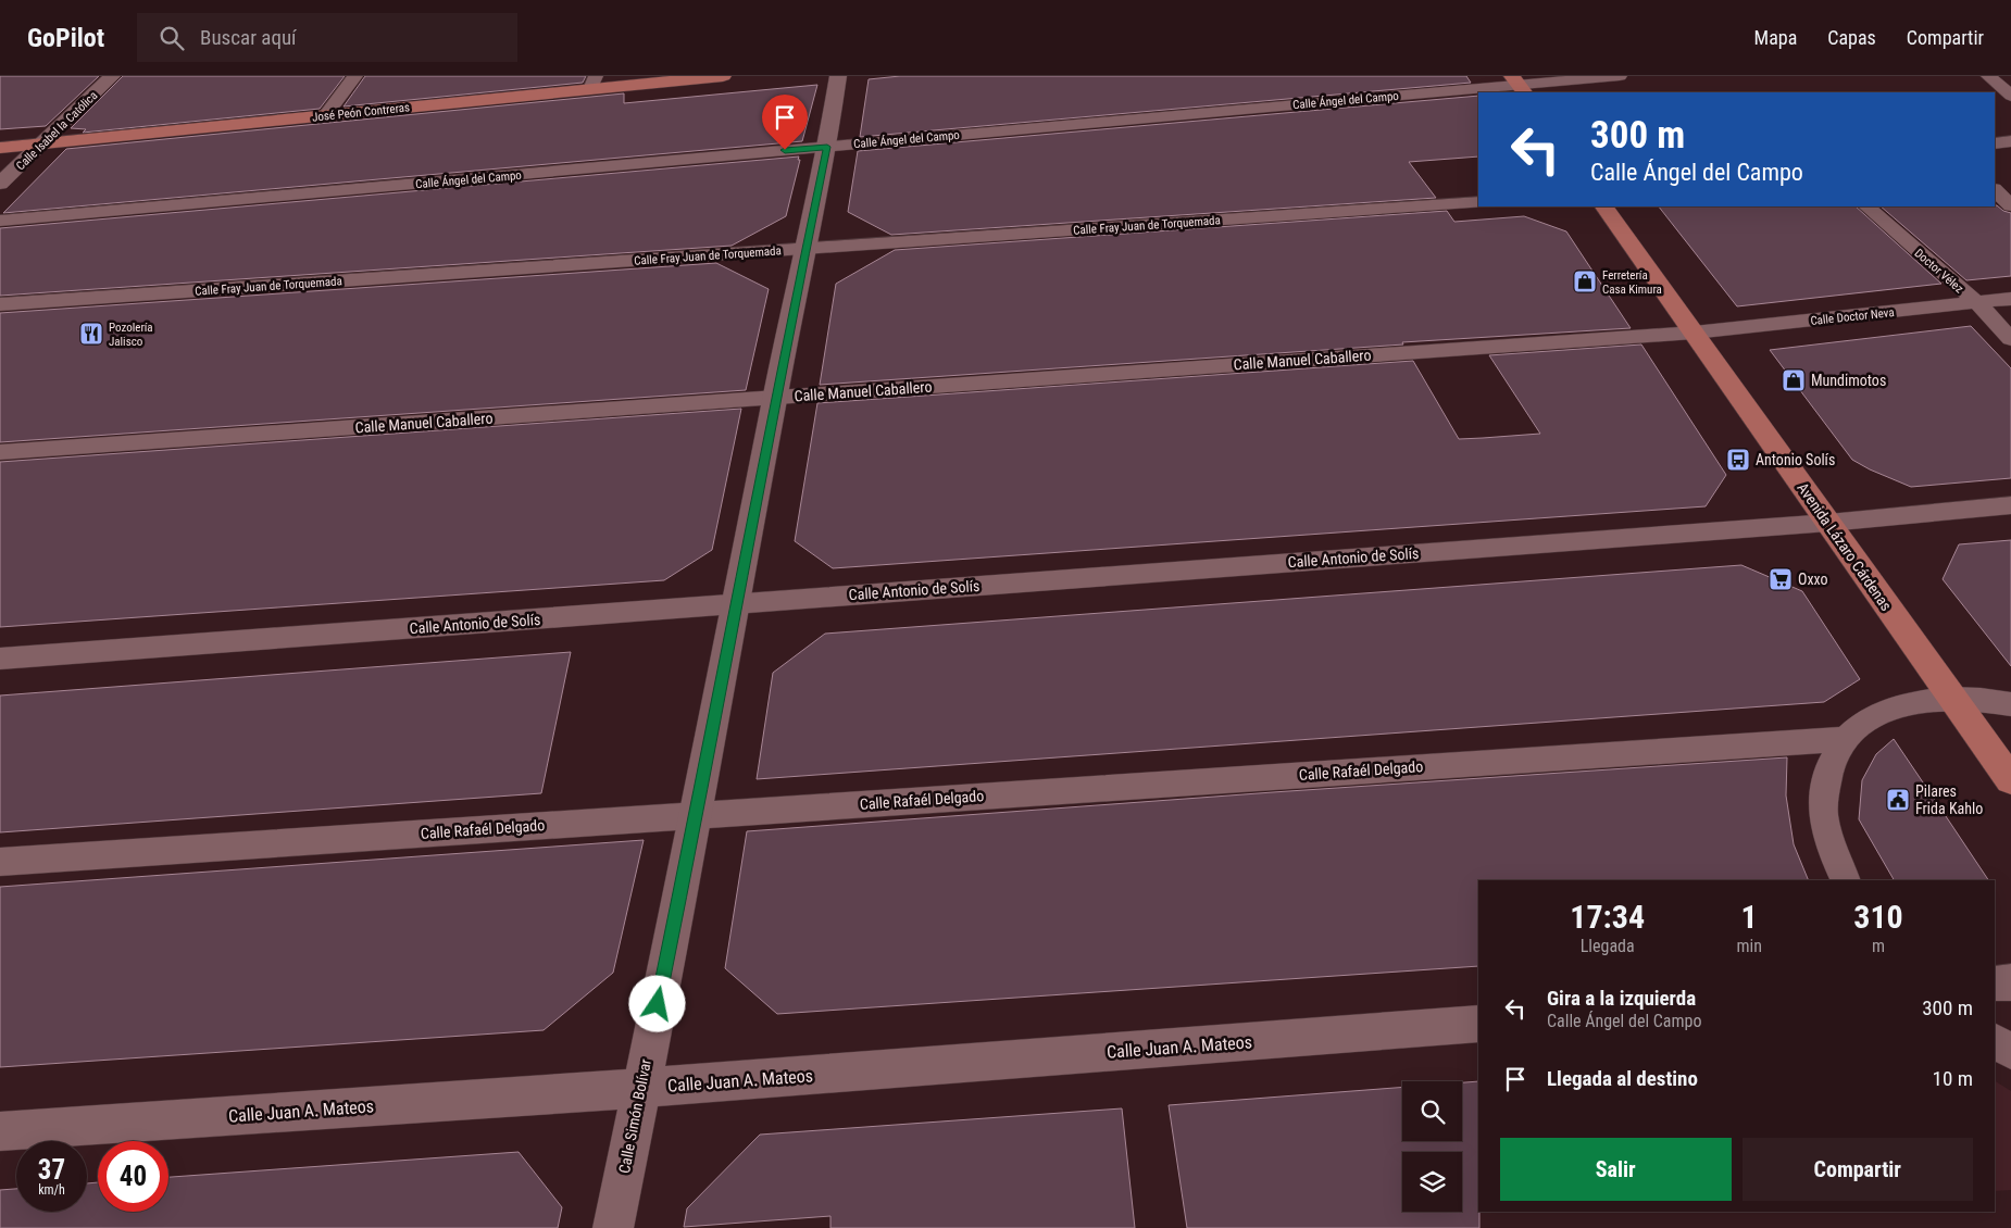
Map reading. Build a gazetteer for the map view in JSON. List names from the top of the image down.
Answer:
{
  "streets": {
    "main road": ["José Peón Contreras", "Avenida Lázaro Cárdenas"],
    "street": [
      "Calle Ángel del Campo",
      "Calle Isabel la Católica",
      "Calle Fray Juan de Torquemada",
      "Doctor Vélez",
      "Calle Doctor Neva",
      "Calle Manuel Caballero",
      "Calle Antonio de Solís",
      "Calle Rafaél Delgado",
      "Calle Juan A. Mateos",
      "Calle Simón Bolívar"
    ]
  },
  "crossings": [
    ["Calle Ángel del Campo", "Calle Simón Bolívar"],
    ["José Peón Contreras", "Calle Isabel la Católica"],
    ["Calle Fray Juan de Torquemada", "Calle Simón Bolívar"],
    ["Doctor Vélez", "Calle Doctor Neva"],
    ["Calle Doctor Neva", "Calle Manuel Caballero"],
    ["Calle Doctor Neva", "Avenida Lázaro Cárdenas"],
    ["Calle Manuel Caballero", "Avenida Lázaro Cárdenas"],
    ["Calle Manuel Caballero", "Calle Simón Bolívar"],
    ["Avenida Lázaro Cárdenas", "Calle Antonio de Solís"],
    ["Calle Antonio de Solís", "Calle Simón Bolívar"],
    ["Calle Rafaél Delgado", "Calle Simón Bolívar"],
    ["Calle Juan A. Mateos", "Calle Simón Bolívar"]
  ],
  "places": {
    "shop": ["Ferretería Casa Kimura", "Mundimotos"],
    "restaurant": ["Pozolería Jalisco"],
    "bus stop": ["Antonio Solís"],
    "supermarket": ["Oxxo"],
    "public building": ["Pilares Frida Kahlo"]
  },
  "page": {
    "header": "GoPilot",
    "search": "Buscar aquí",
    "nav": ["Mapa", "Capas", "Compartir"],
    "turn": ["300 m", "Calle Ángel del Campo"],
    "eta": [
      "17:34",
      "Llegada",
      "1",
      "min",
      "310",
      "m"
    ],
    "list": [
      {
        "name": "Gira a la izquierda",
        "note": "Calle Ángel del Campo",
        "value": "300 m"
      },
      {
        "name": "Llegada al destino",
        "value": "10 m"
      }
    ],
    "buttons": ["Salir", "Compartir"],
    "speed": "37 km/h",
    "limit": "40"
  }
}
